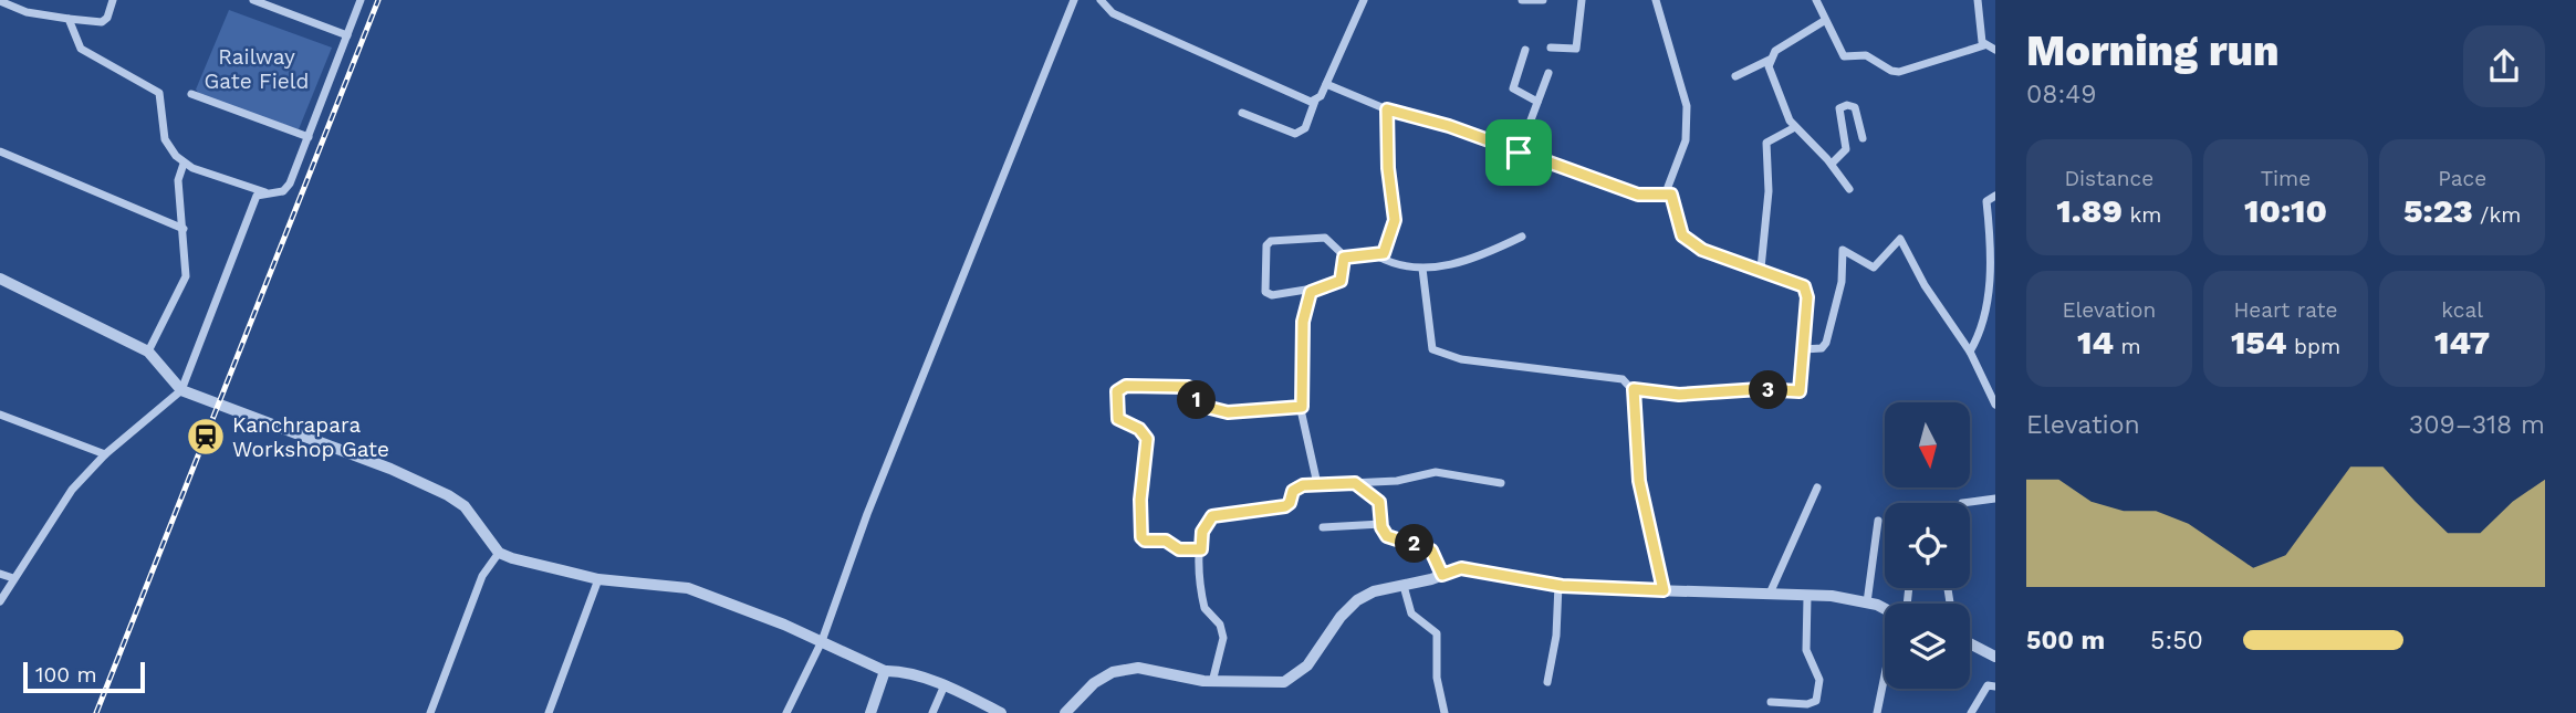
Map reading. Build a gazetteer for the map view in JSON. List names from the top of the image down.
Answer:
{
  "parks": ["Railway Gate Field"],
  "places": {
    "station": ["Kanchrapara Workshop Gate"]
  },
  "scale_bar": "100 m",
  "north": "bottom",
  "page": {
    "heading": ["Morning run", "08:49"],
    "stats": [
      ["Distance", "1.89 km"],
      ["Time", "10:10"],
      ["Pace", "5:23 /km"],
      ["Elevation", "14 m"],
      ["Heart rate", "154 bpm"],
      ["kcal", "147"]
    ],
    "pins": ["3", "1", "2"],
    "chart": ["Elevation", "309–318 m"],
    "list": [
      {
        "name": "500 m",
        "note": "5:50"
      }
    ],
    "scale": "100 m"
  }
}
